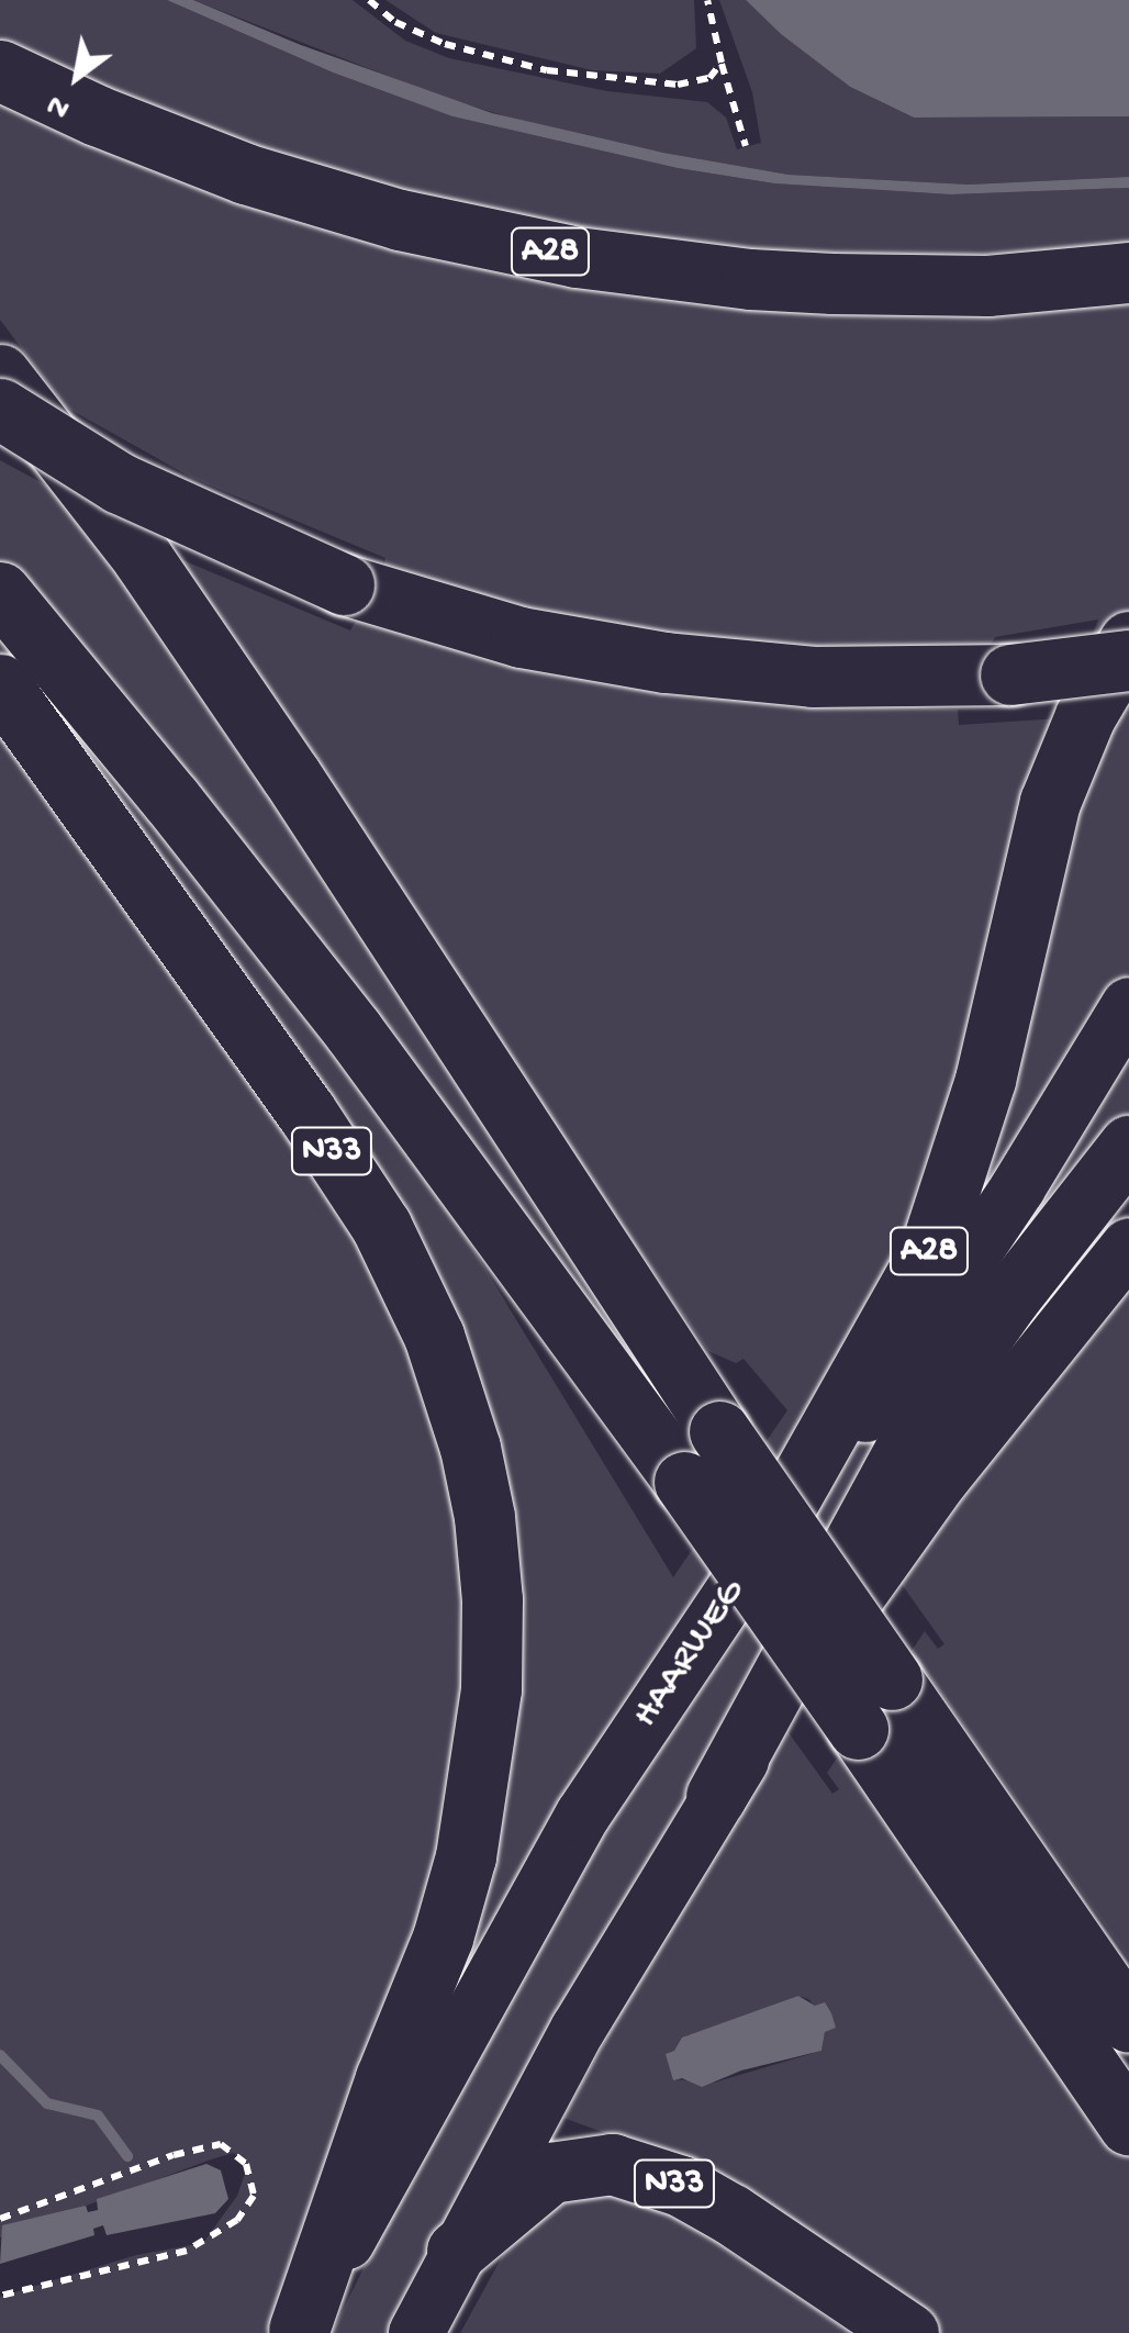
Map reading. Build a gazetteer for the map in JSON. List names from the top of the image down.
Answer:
{
  "streets": {
    "highway": ["A28", "N33"],
    "main road": ["HAARWEG"]
  },
  "crossings": [
    ["A28", "HAARWEG"],
    ["N33", "HAARWEG"]
  ],
  "north": "bottom left"
}
